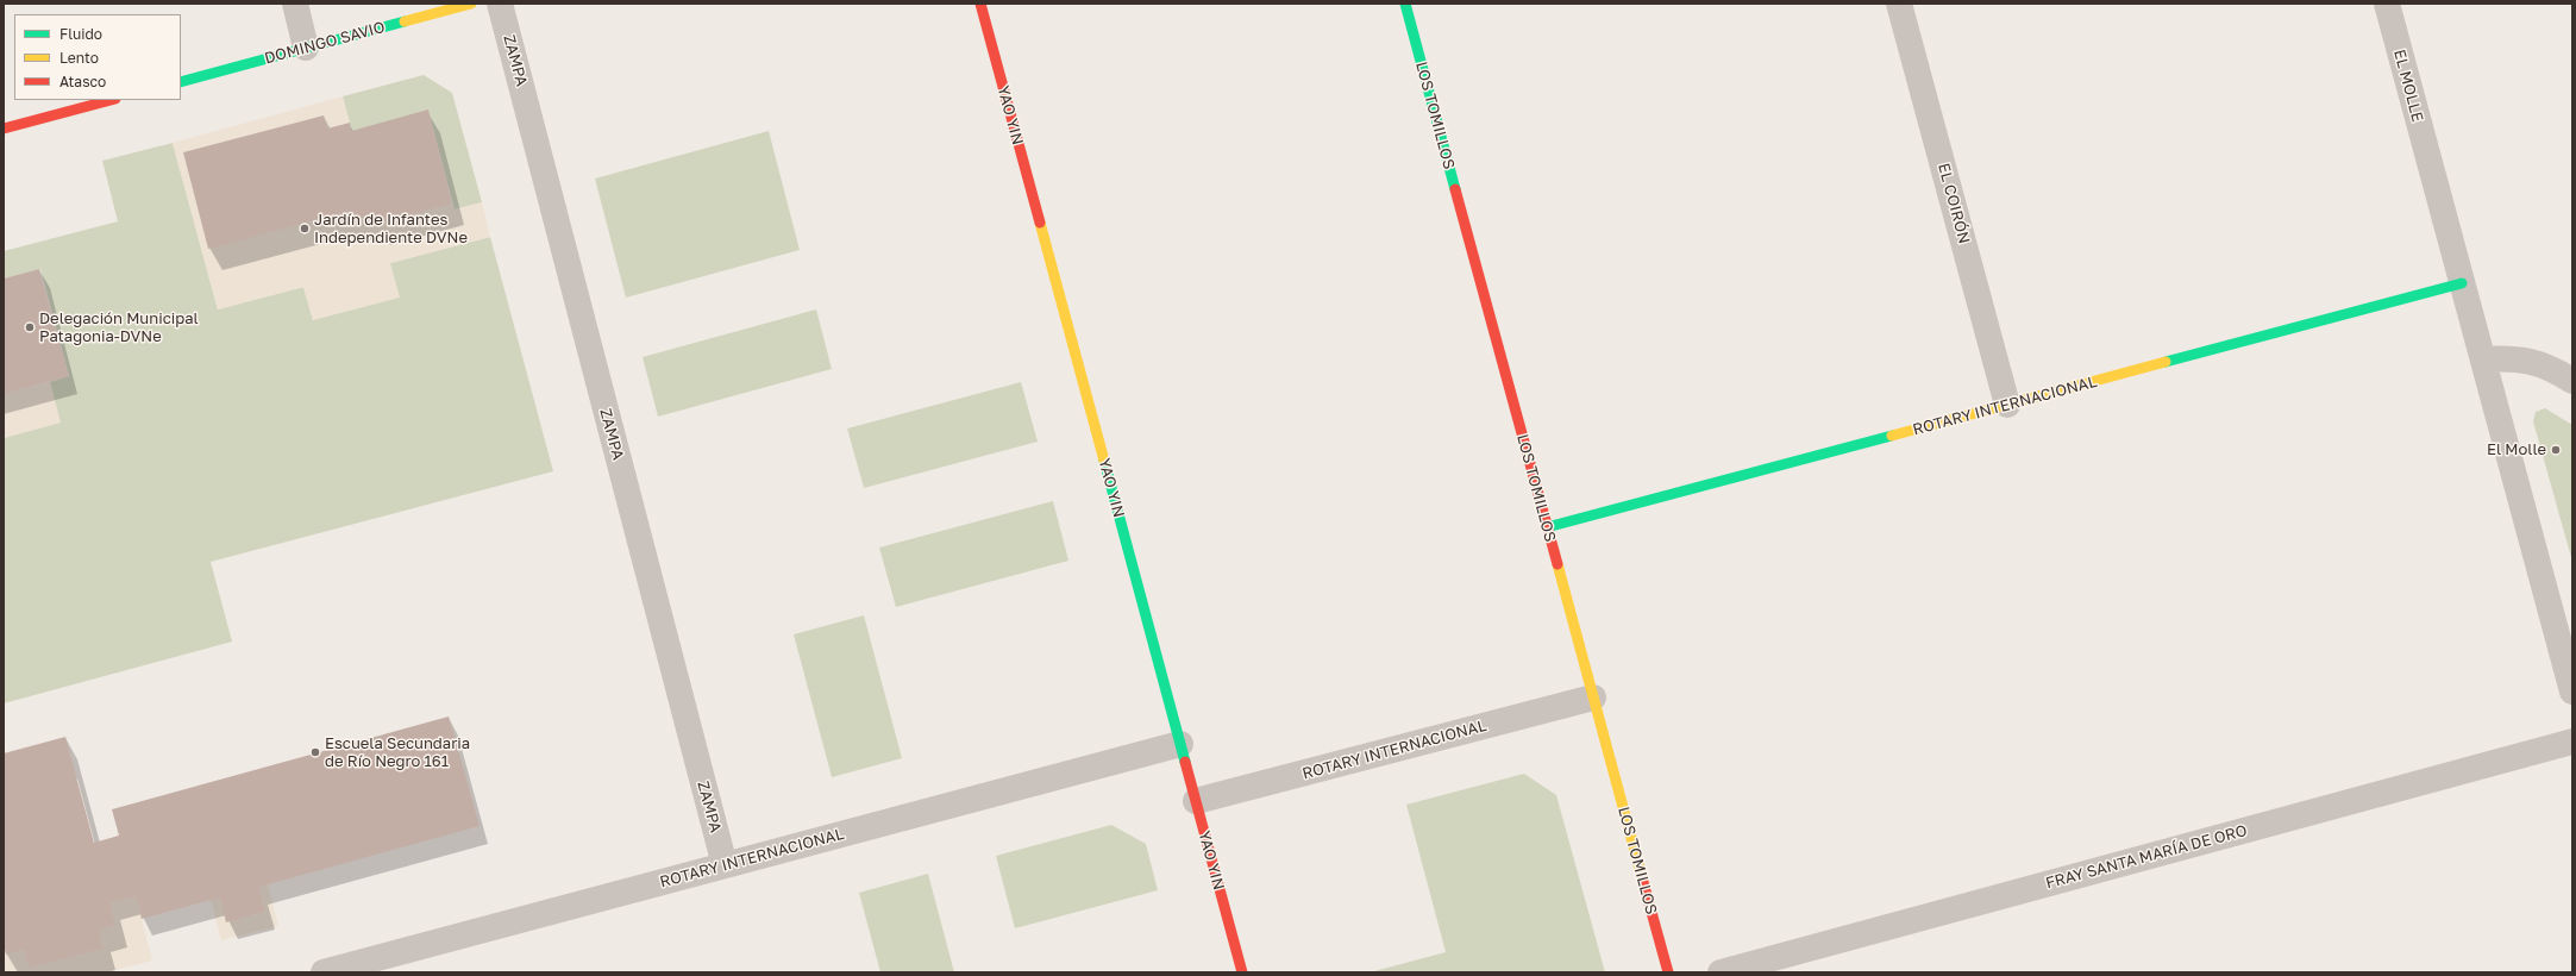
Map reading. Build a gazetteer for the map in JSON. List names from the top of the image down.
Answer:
{
  "streets": {
    "street": [
      "DOMINGO SAVIO",
      "ZAMPA",
      "EL MOLLE",
      "YAO YIN",
      "LOS TOMILLOS",
      "EL COIRÓN",
      "ROTARY INTERNACIONAL",
      "FRAY SANTA MARÍA DE ORO"
    ]
  },
  "crossings": [
    ["ZAMPA", "ROTARY INTERNACIONAL"],
    ["EL MOLLE", "ROTARY INTERNACIONAL"],
    ["YAO YIN", "ROTARY INTERNACIONAL"],
    ["LOS TOMILLOS", "ROTARY INTERNACIONAL"],
    ["EL COIRÓN", "ROTARY INTERNACIONAL"]
  ],
  "places": [
    "Jardín de Infantes Independiente DVNe",
    "Delegación Municipal Patagonia-DVNe",
    "El Molle",
    "Escuela Secundaria de Río Negro 161"
  ],
  "legend": ["Fluido", "Lento", "Atasco"]
}
